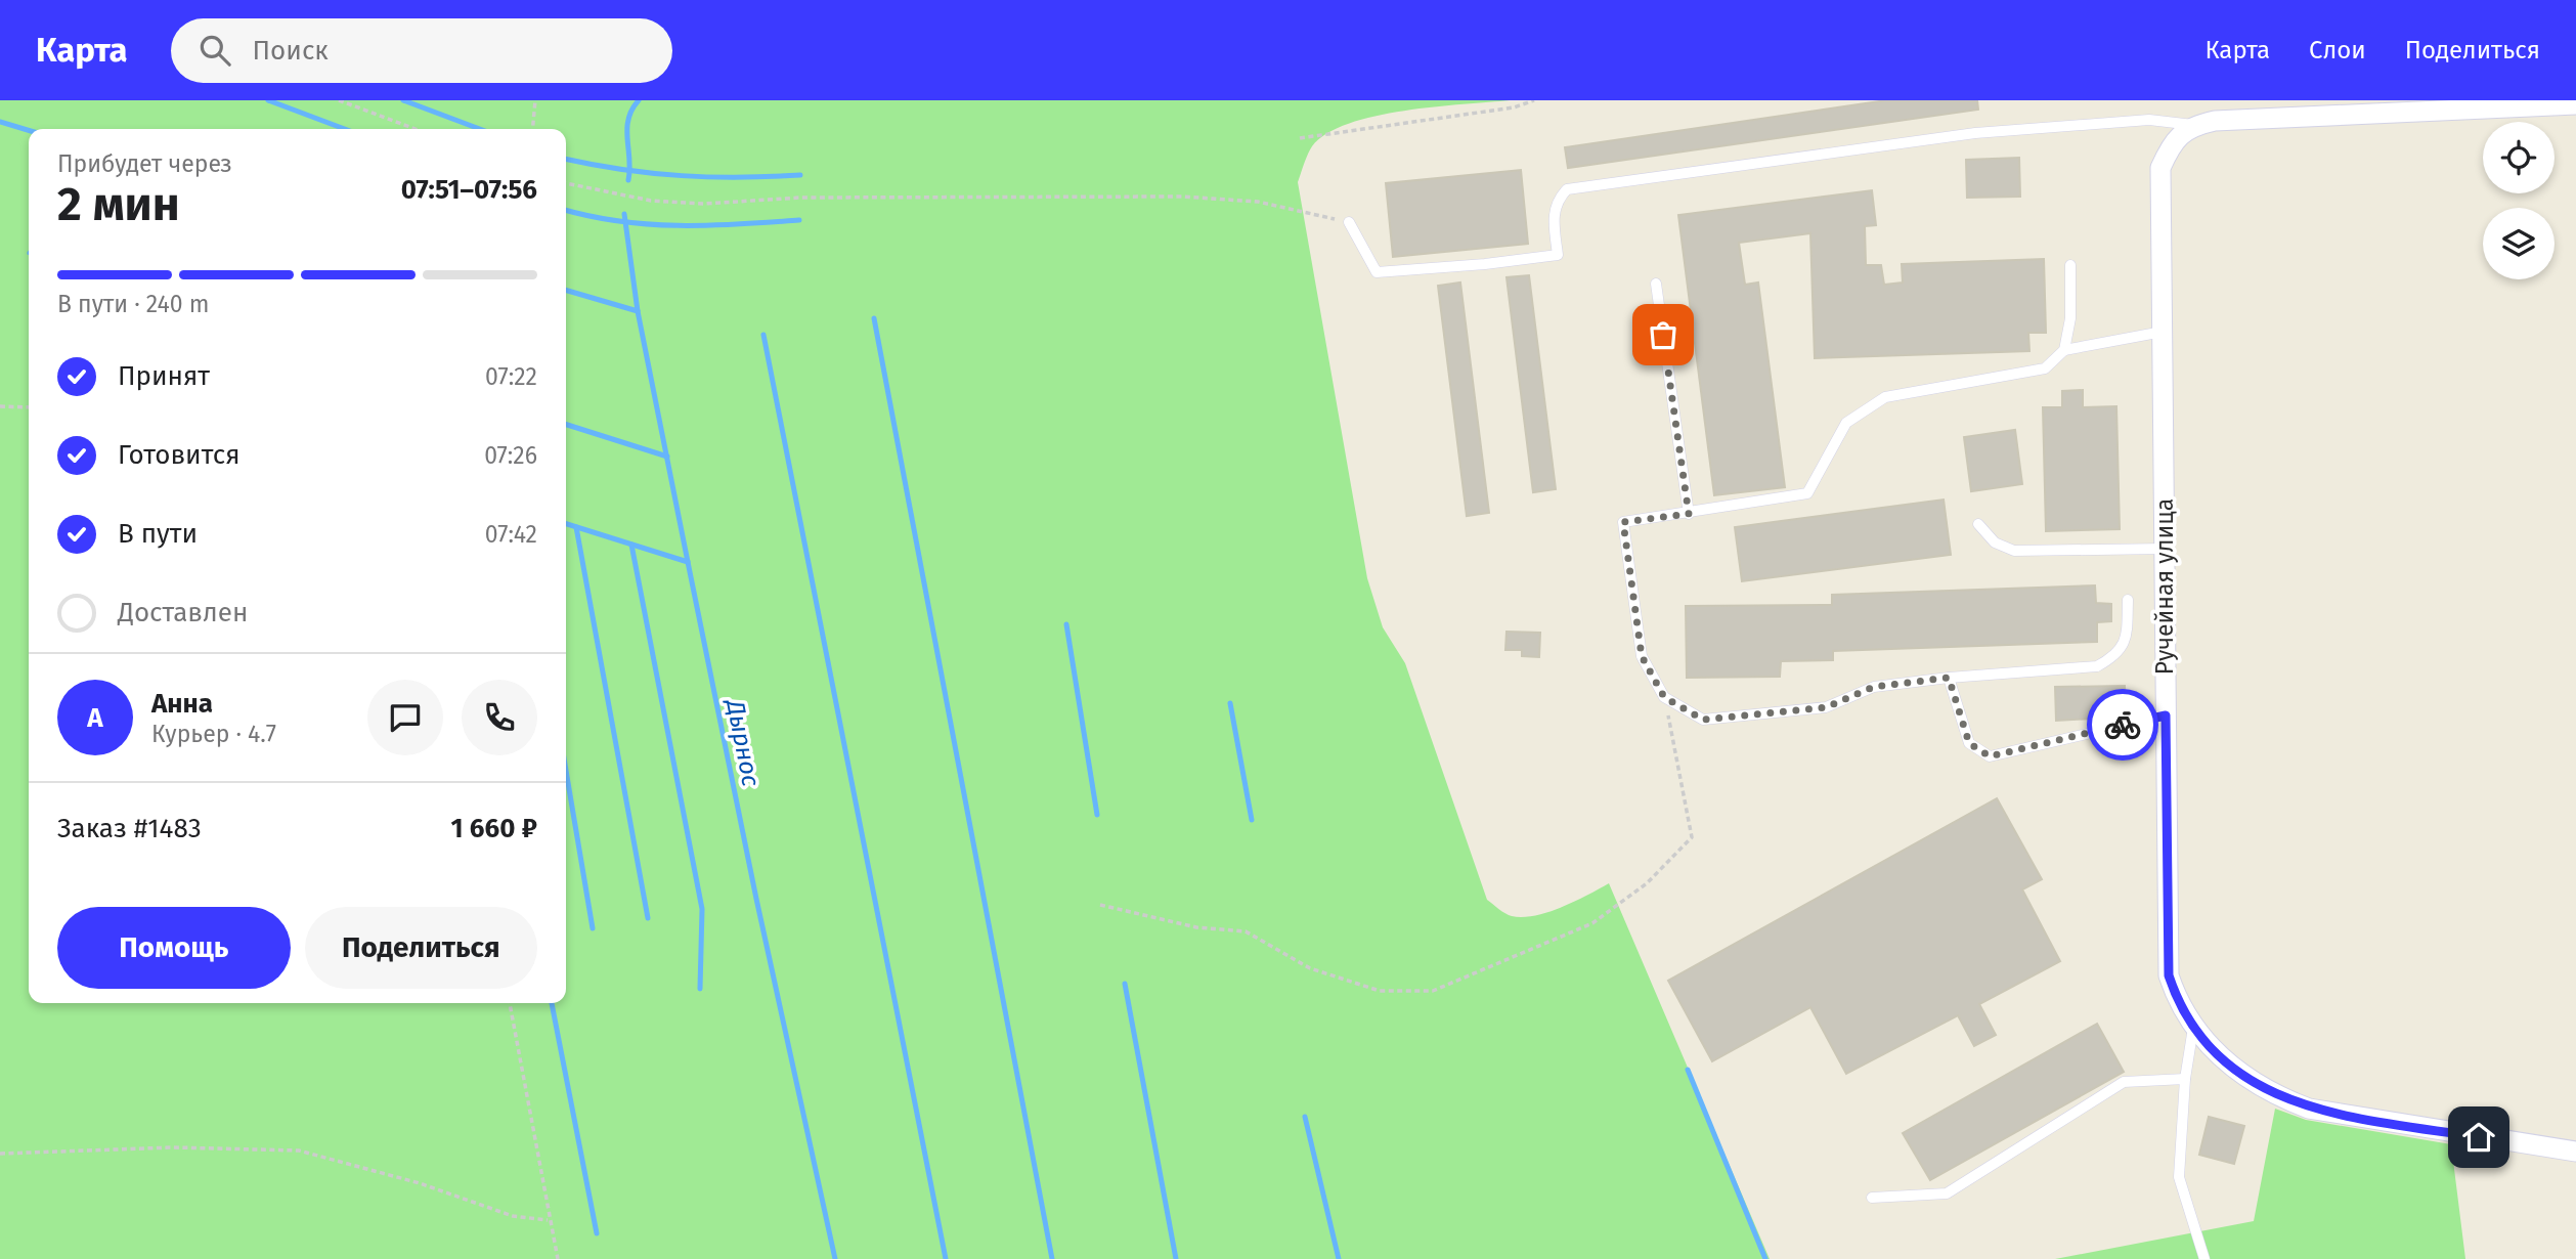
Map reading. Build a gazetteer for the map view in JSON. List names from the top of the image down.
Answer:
{
  "streets": {
    "street": ["Ручейная улица"]
  },
  "water": ["Дырнос"],
  "page": {
    "header": "Карта",
    "search": "Поиск",
    "nav": ["Карта", "Слои", "Поделиться"],
    "heading": ["2 мин", "Прибудет через", "07:51–07:56"],
    "panel": [
      "Анна",
      "Курьер · 4.7",
      "Заказ #1483",
      "1 660 ₽"
    ],
    "bar": "В пути · 240 m",
    "list": [
      ["Принят", "07:22"],
      ["Готовится", "07:26"],
      ["В пути", "07:42"],
      "Доставлен"
    ],
    "round": "А",
    "buttons": ["Помощь", "Поделиться"]
  }
}
